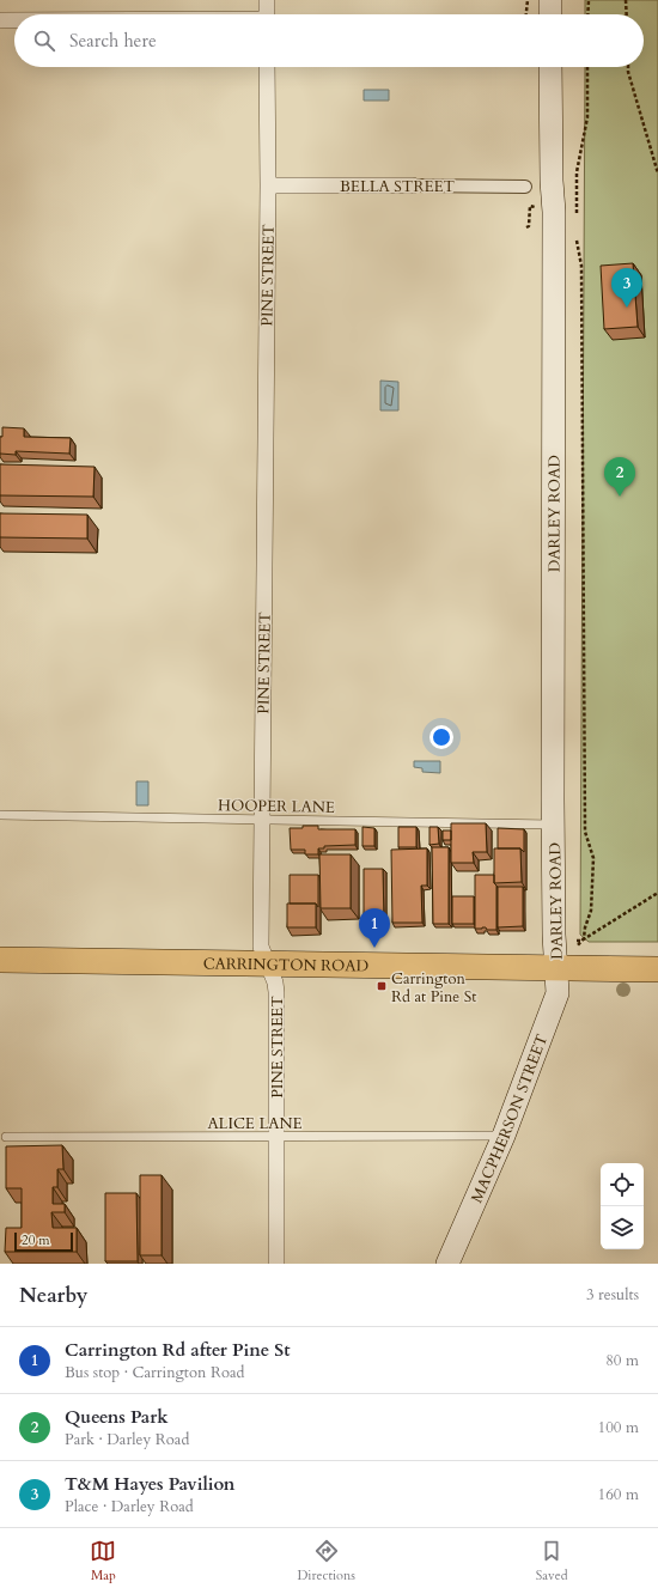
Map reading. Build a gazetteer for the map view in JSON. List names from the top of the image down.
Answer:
{
  "streets": {
    "main road": ["DARLEY ROAD", "CARRINGTON ROAD", "MACPHERSON STREET"],
    "street": ["BELLA STREET", "PINE STREET"],
    "lane": ["HOOPER LANE", "ALICE LANE"]
  },
  "crossings": [
    ["BELLA STREET", "PINE STREET"],
    ["PINE STREET", "HOOPER LANE"],
    ["PINE STREET", "CARRINGTON ROAD"],
    ["PINE STREET", "ALICE LANE"],
    ["DARLEY ROAD", "HOOPER LANE"],
    ["DARLEY ROAD", "CARRINGTON ROAD"],
    ["DARLEY ROAD", "MACPHERSON STREET"],
    ["CARRINGTON ROAD", "MACPHERSON STREET"],
    ["MACPHERSON STREET", "ALICE LANE"]
  ],
  "places": {
    "transit": ["Carrington Rd at Pine St"]
  },
  "scale_bar": "20 m",
  "page": {
    "search": "Search here",
    "pins": ["3", "2", "1"],
    "scale": "20 m",
    "heading": ["Nearby", "3 results"],
    "list": [
      {
        "mark": "1",
        "name": "Carrington Rd after Pine St",
        "note": "Bus stop · Carrington Road",
        "value": "80 m"
      },
      {
        "mark": "2",
        "name": "Queens Park",
        "note": "Park · Darley Road",
        "value": "100 m"
      },
      {
        "mark": "3",
        "name": "T&M Hayes Pavilion",
        "note": "Place · Darley Road",
        "value": "160 m"
      }
    ],
    "nav": ["Map", "Directions", "Saved"]
  }
}
